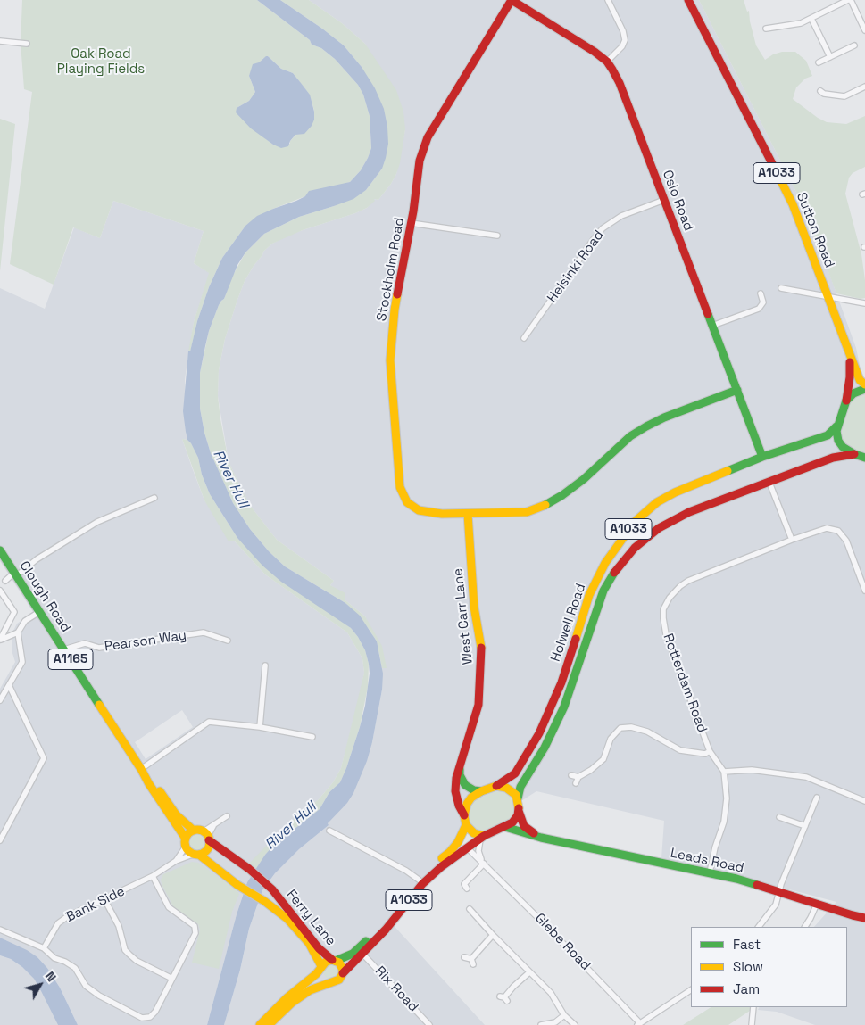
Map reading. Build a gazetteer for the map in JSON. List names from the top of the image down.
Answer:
{
  "streets": {
    "main road": [
      "A1033",
      "Oslo Road",
      "Sutton Road",
      "Stockholm Road",
      "Clough Road",
      "West Carr Lane",
      "Holwell Road",
      "A1165",
      "Leads Road",
      "Ferry Lane"
    ],
    "street": [
      "Helsinki Road",
      "Pearson Way",
      "Rotterdam Road",
      "Bank Side",
      "Glebe Road",
      "Rix Road"
    ]
  },
  "crossings": [
    ["A1033", "Sutton Road"],
    ["A1033", "West Carr Lane"],
    ["A1033", "Holwell Road"],
    ["A1033", "Leads Road"],
    ["A1033", "Ferry Lane"],
    ["A1033", "Glebe Road"],
    ["A1033", "Rix Road"],
    ["Oslo Road", "Helsinki Road"],
    ["Oslo Road", "Stockholm Road"],
    ["Oslo Road", "Holwell Road"],
    ["Stockholm Road", "West Carr Lane"],
    ["Clough Road", "Pearson Way"],
    ["Clough Road", "A1165"],
    ["Clough Road", "Bank Side"],
    ["Clough Road", "Ferry Lane"],
    ["West Carr Lane", "Holwell Road"],
    ["West Carr Lane", "Leads Road"],
    ["Holwell Road", "Leads Road"],
    ["A1165", "Bank Side"],
    ["A1165", "Ferry Lane"],
    ["Rotterdam Road", "Leads Road"],
    ["Bank Side", "Ferry Lane"]
  ],
  "water": ["River Hull"],
  "parks": ["Oak Road Playing Fields"],
  "legend": ["Fast", "Slow", "Jam"],
  "north": "top right"
}
